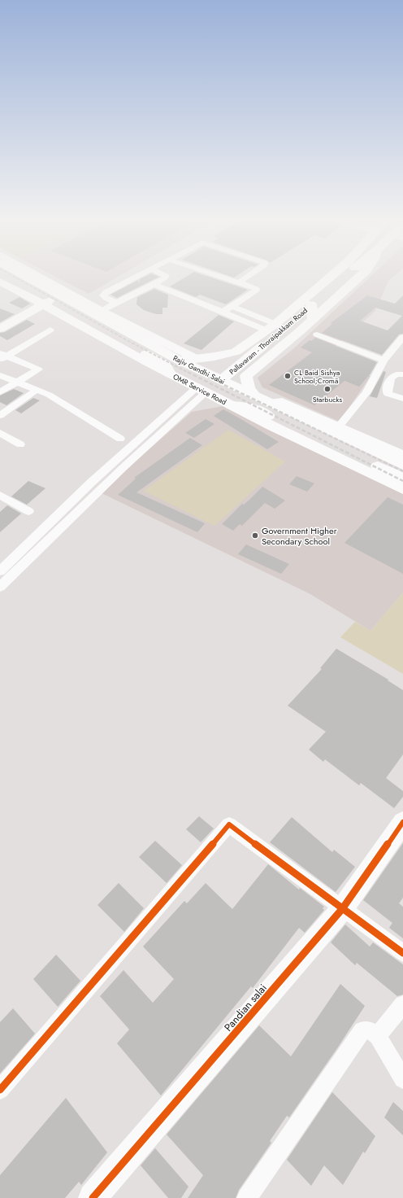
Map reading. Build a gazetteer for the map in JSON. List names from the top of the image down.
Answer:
{
  "streets": {
    "main road": ["Pallavaram - Thoraipakkam Road", "Rajiv Gandhi Salai"],
    "street": ["OMR Service Road", "Pandian salai"]
  },
  "crossings": [
    ["Pallavaram - Thoraipakkam Road", "Rajiv Gandhi Salai"]
  ],
  "places": ["CL Baid Sishya School;Cromā", "Starbucks", "Government Higher Secondary School"]
}
